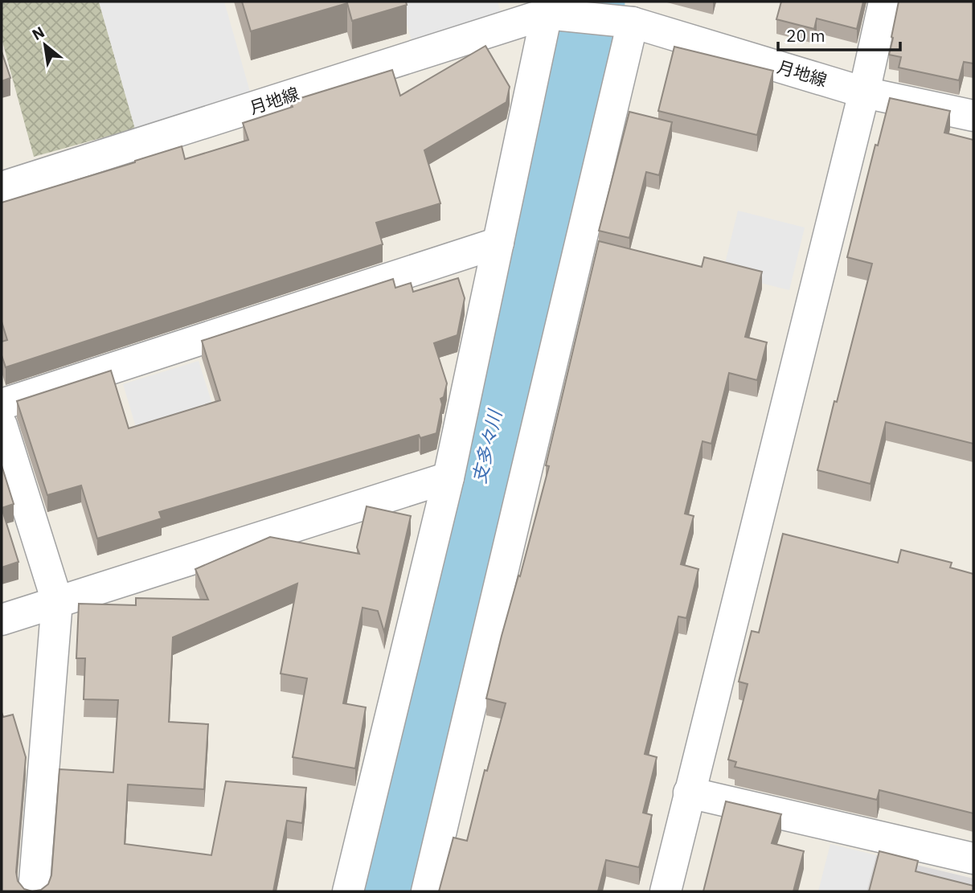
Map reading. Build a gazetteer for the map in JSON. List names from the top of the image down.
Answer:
{
  "streets": {
    "street": ["月地線"]
  },
  "water": ["支多々川"],
  "scale_bar": "20 m",
  "north": "top left"
}
